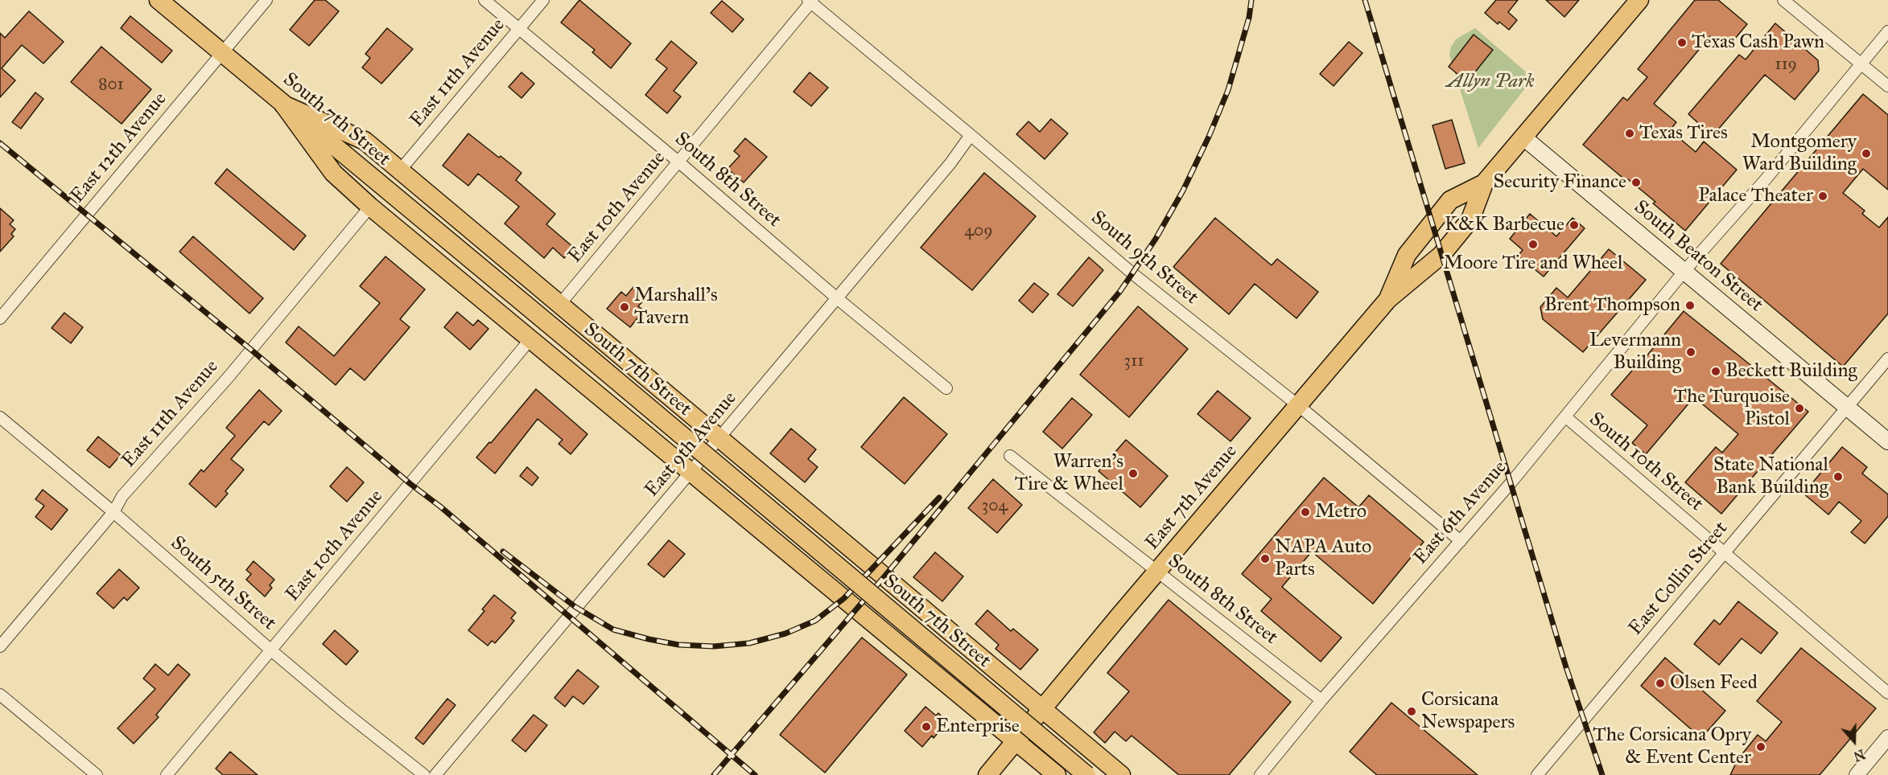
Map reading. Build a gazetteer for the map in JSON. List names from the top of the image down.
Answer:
{
  "streets": {
    "main road": ["South 7th Street", "South Beaton Street", "East 7th Avenue"],
    "street": [
      "East 11th Avenue",
      "East 12th Avenue",
      "South 8th Street",
      "East 10th Avenue",
      "South 9th Street",
      "East 9th Avenue",
      "South 10th Street",
      "East 6th Avenue",
      "East Collin Street",
      "South 5th Street"
    ]
  },
  "crossings": [
    ["East 11th Avenue", "South 8th Street"],
    ["East 11th Avenue", "South 5th Street"],
    ["South 7th Street", "East 12th Avenue"],
    ["South 8th Street", "East 10th Avenue"],
    ["South 8th Street", "East 9th Avenue"],
    ["South 8th Street", "East 7th Avenue"],
    ["South 8th Street", "East 6th Avenue"],
    ["East 10th Avenue", "South 9th Street"],
    ["East 10th Avenue", "South 5th Street"],
    ["South Beaton Street", "East 7th Avenue"],
    ["South Beaton Street", "East 6th Avenue"],
    ["South Beaton Street", "East Collin Street"],
    ["South 9th Street", "East 9th Avenue"],
    ["South 9th Street", "East 7th Avenue"],
    ["South 9th Street", "East 6th Avenue"],
    ["South 10th Street", "East 6th Avenue"],
    ["South 10th Street", "East Collin Street"]
  ],
  "parks": ["Allyn Park"],
  "places": [
    "Texas Cash Pawn",
    "Texas Tires",
    "Montgomery Ward Building",
    "Security Finance",
    "Palace Theater",
    "K&K Barbecue",
    "Moore Tire and Wheel",
    "Brent Thompson",
    "Marshall's Tavern",
    "Levermann Building",
    "Beckett Building",
    "The Turquoise Pistol",
    "Warren's Tire & Wheel",
    "State National Bank Building",
    "Metro",
    "NAPA Auto Parts",
    "Olsen Feed",
    "Corsicana Newspapers",
    "Enterprise",
    "The Corsicana Opry & Event Center"
  ],
  "house_numbers": [
    "119",
    "801",
    "409",
    "311",
    "304"
  ],
  "north": "bottom"
}
